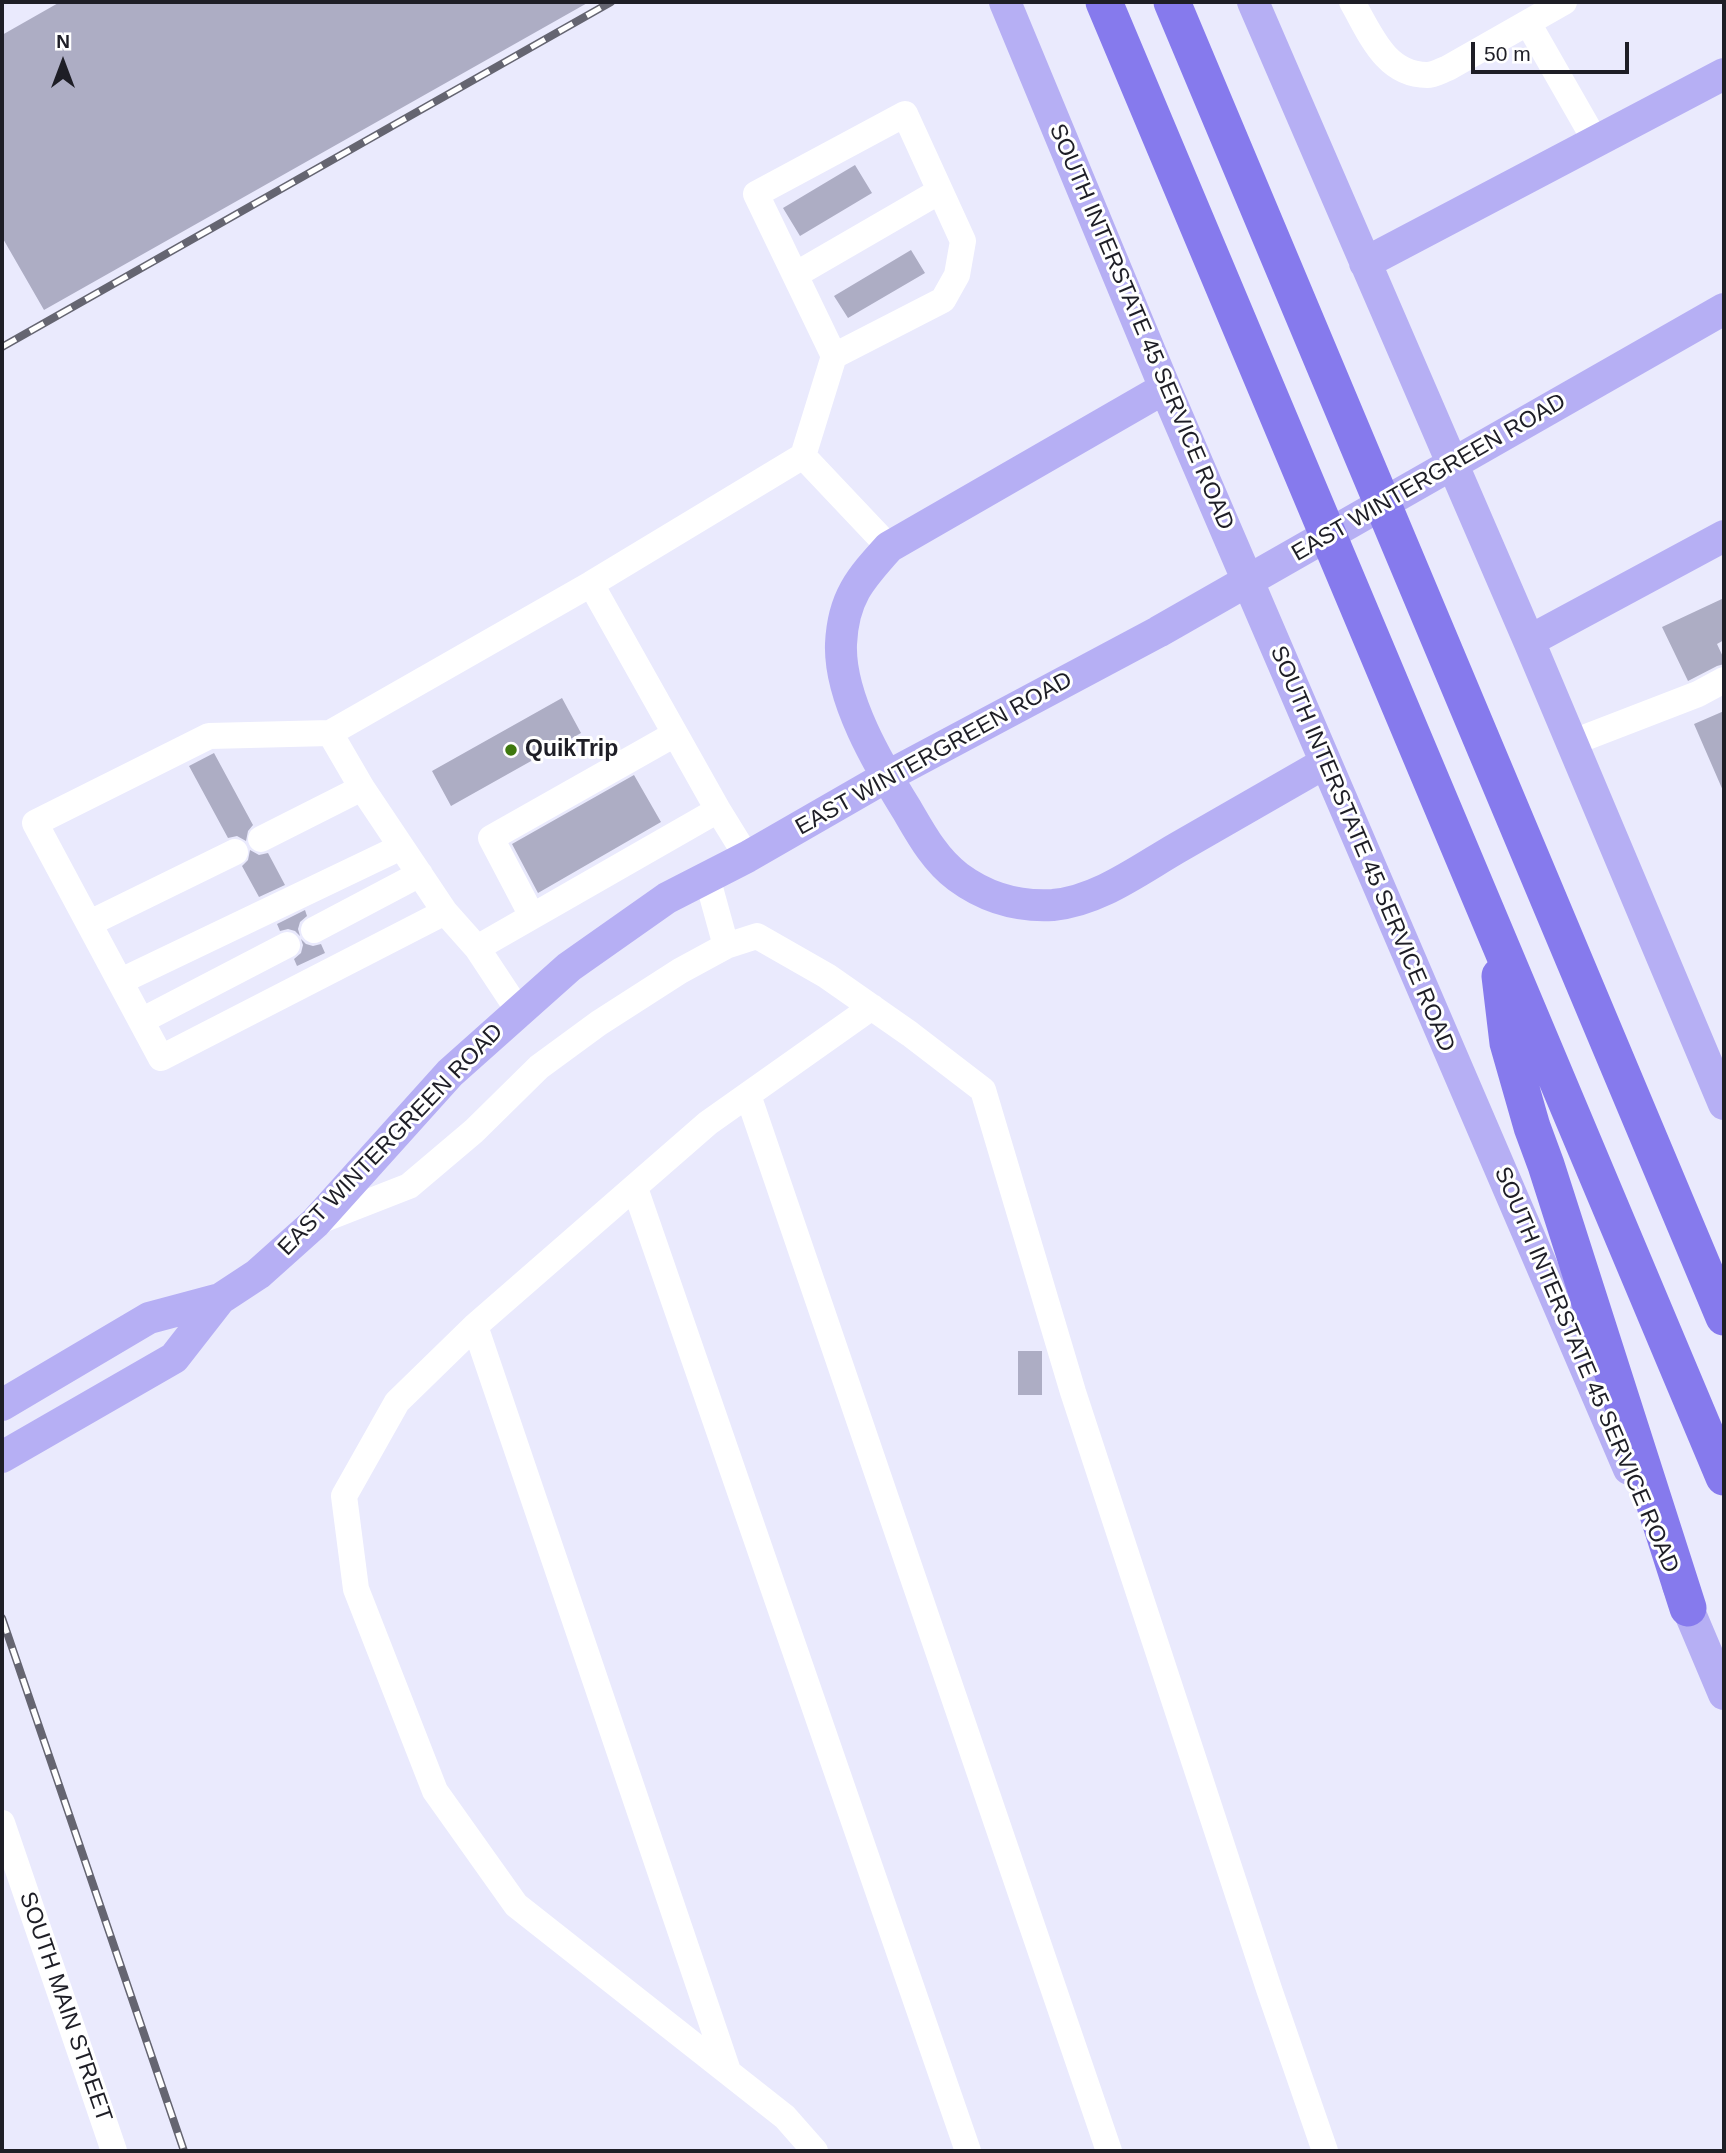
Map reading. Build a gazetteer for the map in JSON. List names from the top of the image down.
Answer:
{
  "streets": {
    "main road": ["SOUTH INTERSTATE 45 SERVICE ROAD", "EAST WINTERGREEN ROAD"],
    "street": ["SOUTH MAIN STREET"]
  },
  "places": ["QuikTrip"],
  "scale_bar": "50 m",
  "north": "top"
}
